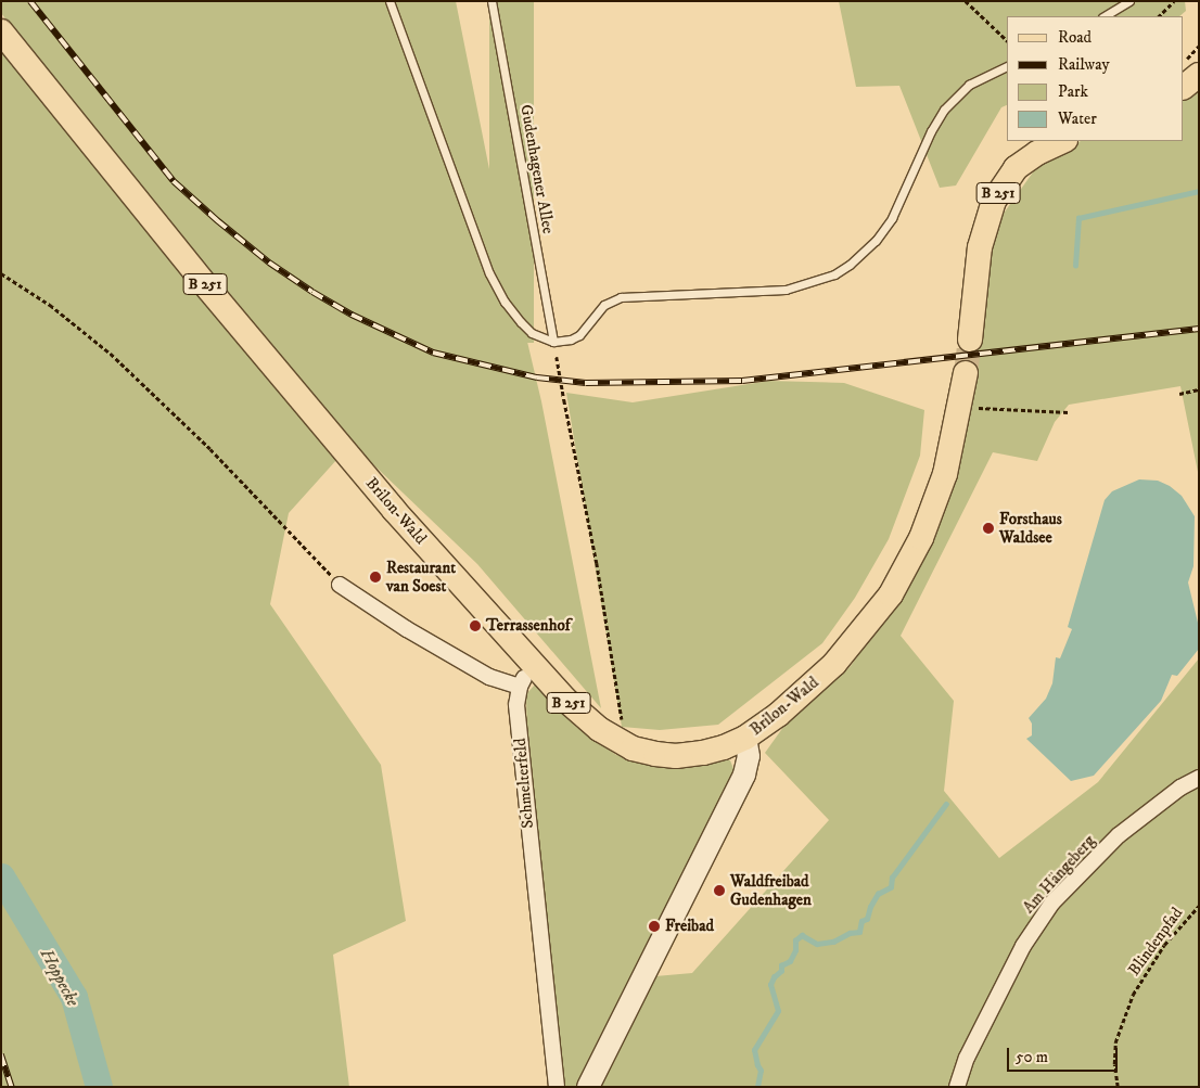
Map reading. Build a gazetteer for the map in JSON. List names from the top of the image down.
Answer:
{
  "streets": {
    "main road": ["B 251", "Brilon-Wald"],
    "street": ["Schmelterfeld", "Am Hängeberg"],
    "lane": ["Gudenhagener Allee"],
    "path": ["Blindenpfad"]
  },
  "water": ["Hoppecke"],
  "places": [
    "Forsthaus Waldsee",
    "Restaurant van Soest",
    "Terrassenhof",
    "Waldfreibad Gudenhagen",
    "Freibad"
  ],
  "legend": [
    "Road",
    "Railway",
    "Park",
    "Water"
  ],
  "scale_bar": "50 m"
}
